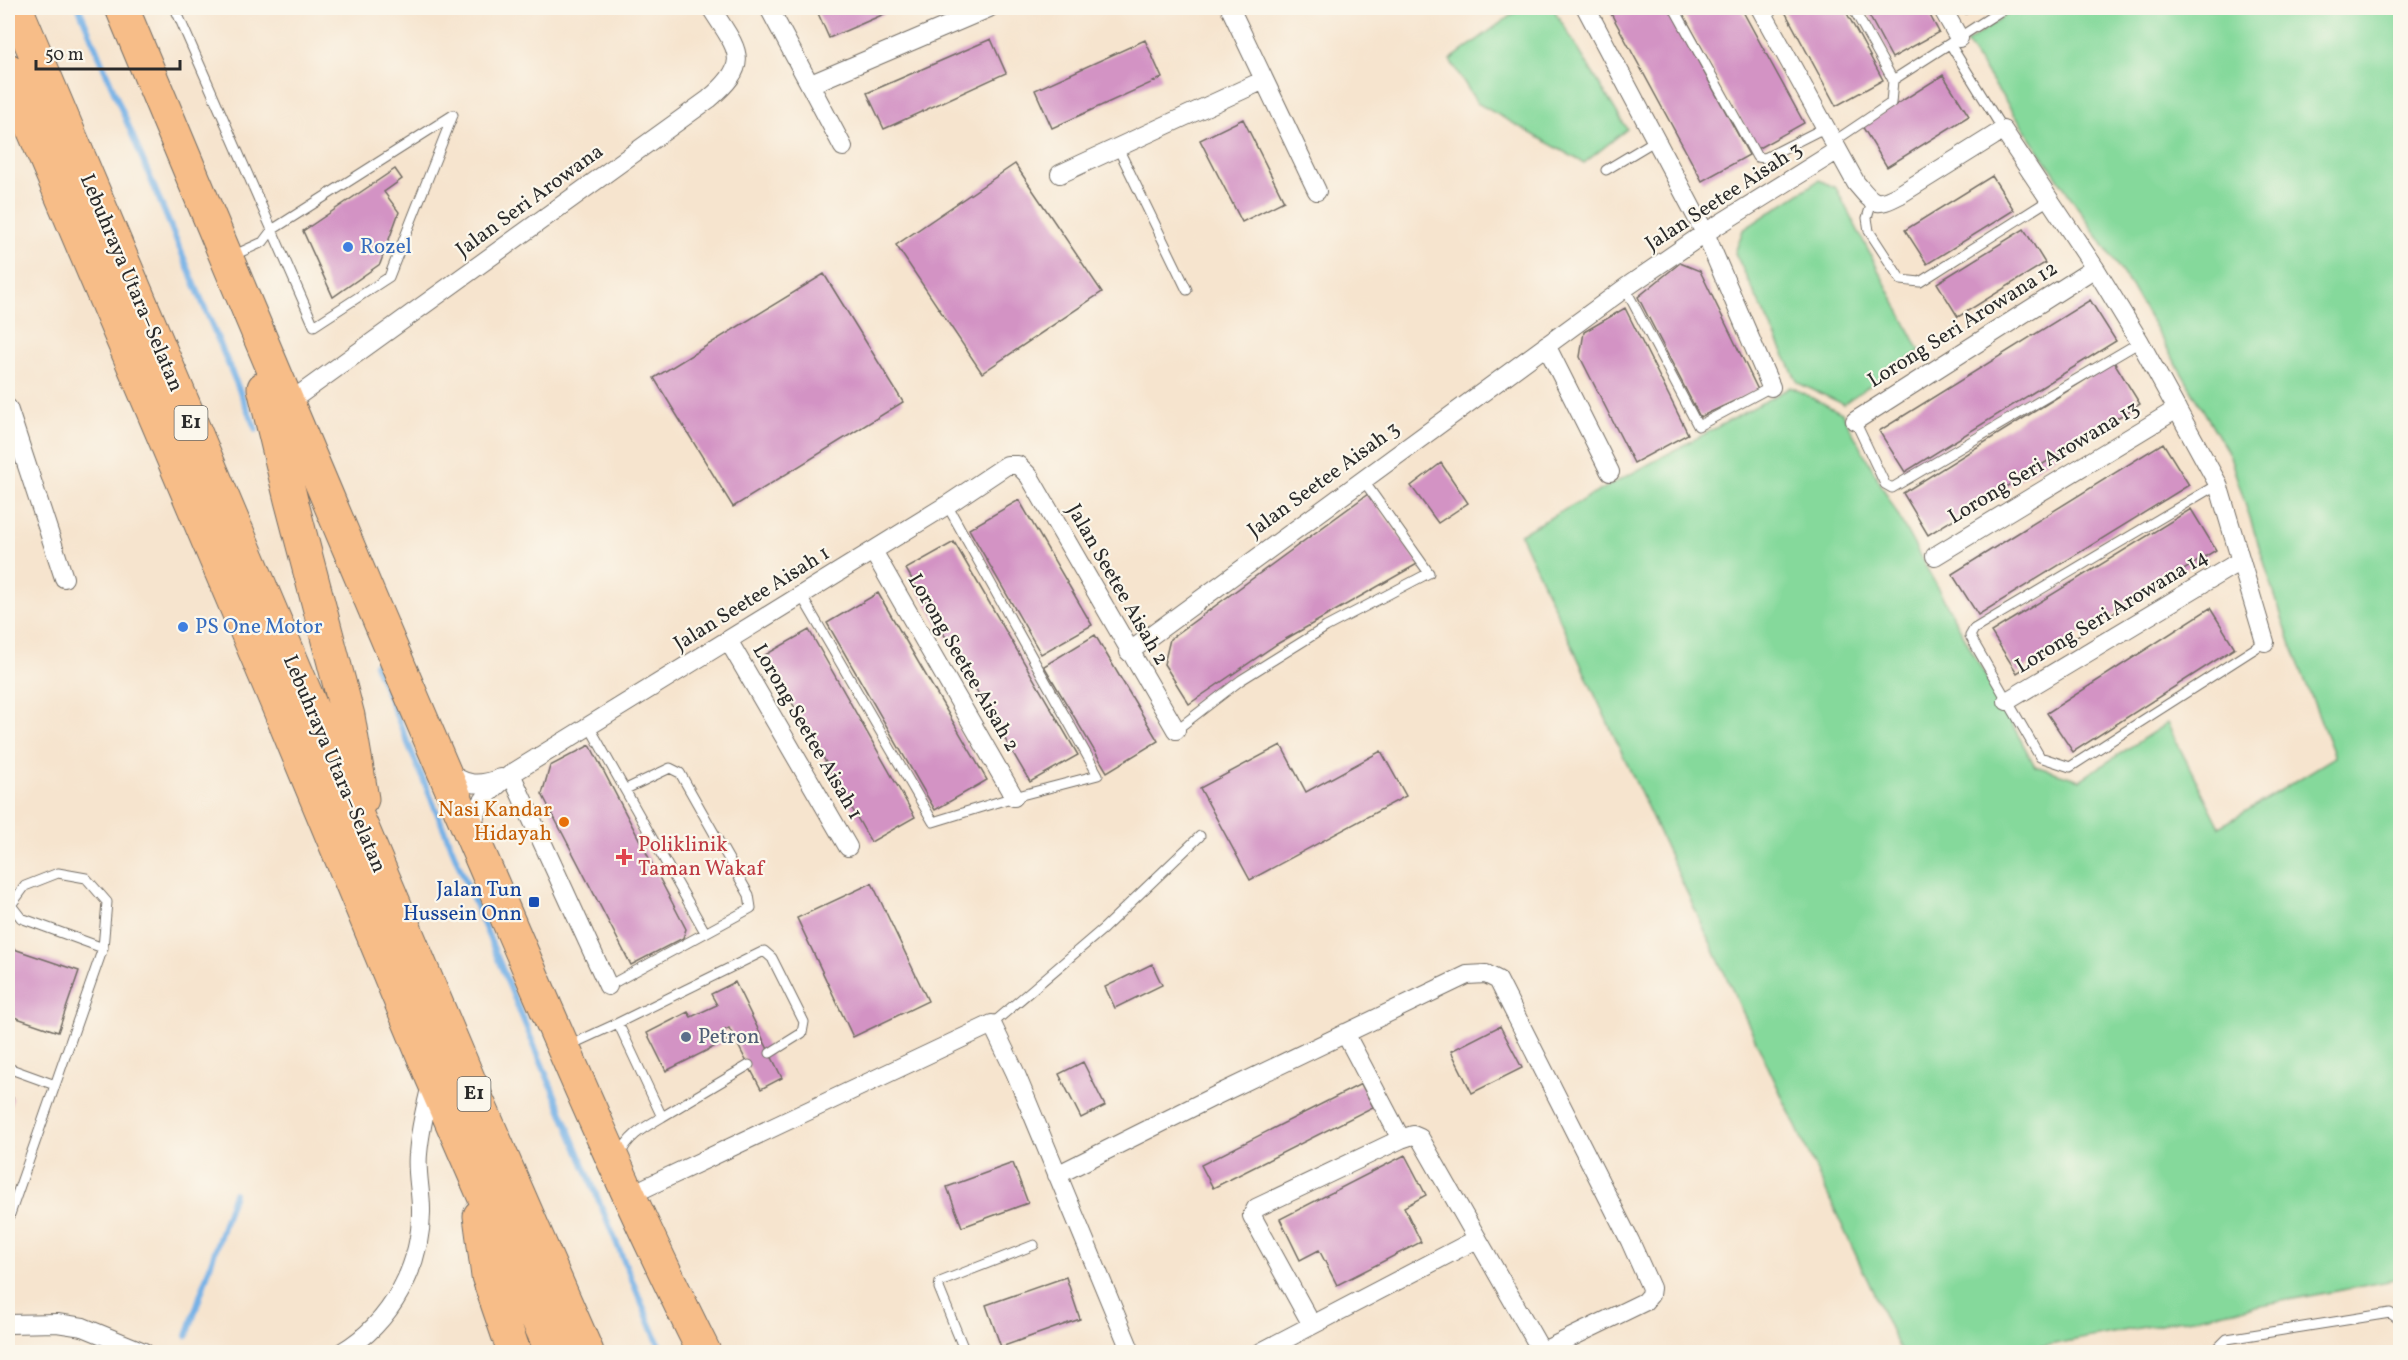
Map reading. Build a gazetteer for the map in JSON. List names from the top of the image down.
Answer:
{
  "streets": {
    "highway": ["Lebuhraya Utara–Selatan", "E1"],
    "street": [
      "Jalan Seetee Aisah 3",
      "Jalan Seri Arowana",
      "Lorong Seri Arowana 12",
      "Lorong Seri Arowana 13",
      "Jalan Seetee Aisah 2",
      "Jalan Seetee Aisah 1",
      "Lorong Seri Arowana 14",
      "Lorong Seetee Aisah 2",
      "Lorong Seetee Aisah 1"
    ]
  },
  "crossings": [
    ["Jalan Seetee Aisah 3", "Jalan Seetee Aisah 2"],
    ["Jalan Seetee Aisah 2", "Jalan Seetee Aisah 1"],
    ["Jalan Seetee Aisah 1", "Lorong Seetee Aisah 2"],
    ["Jalan Seetee Aisah 1", "Lorong Seetee Aisah 1"]
  ],
  "places": {
    "other": [
      "Rozel",
      "PS One Motor",
      "Nasi Kandar Hidayah",
      "Petron"
    ],
    "health": ["Poliklinik Taman Wakaf"],
    "transit": ["Jalan Tun Hussein Onn"]
  },
  "scale_bar": "50 m"
}
